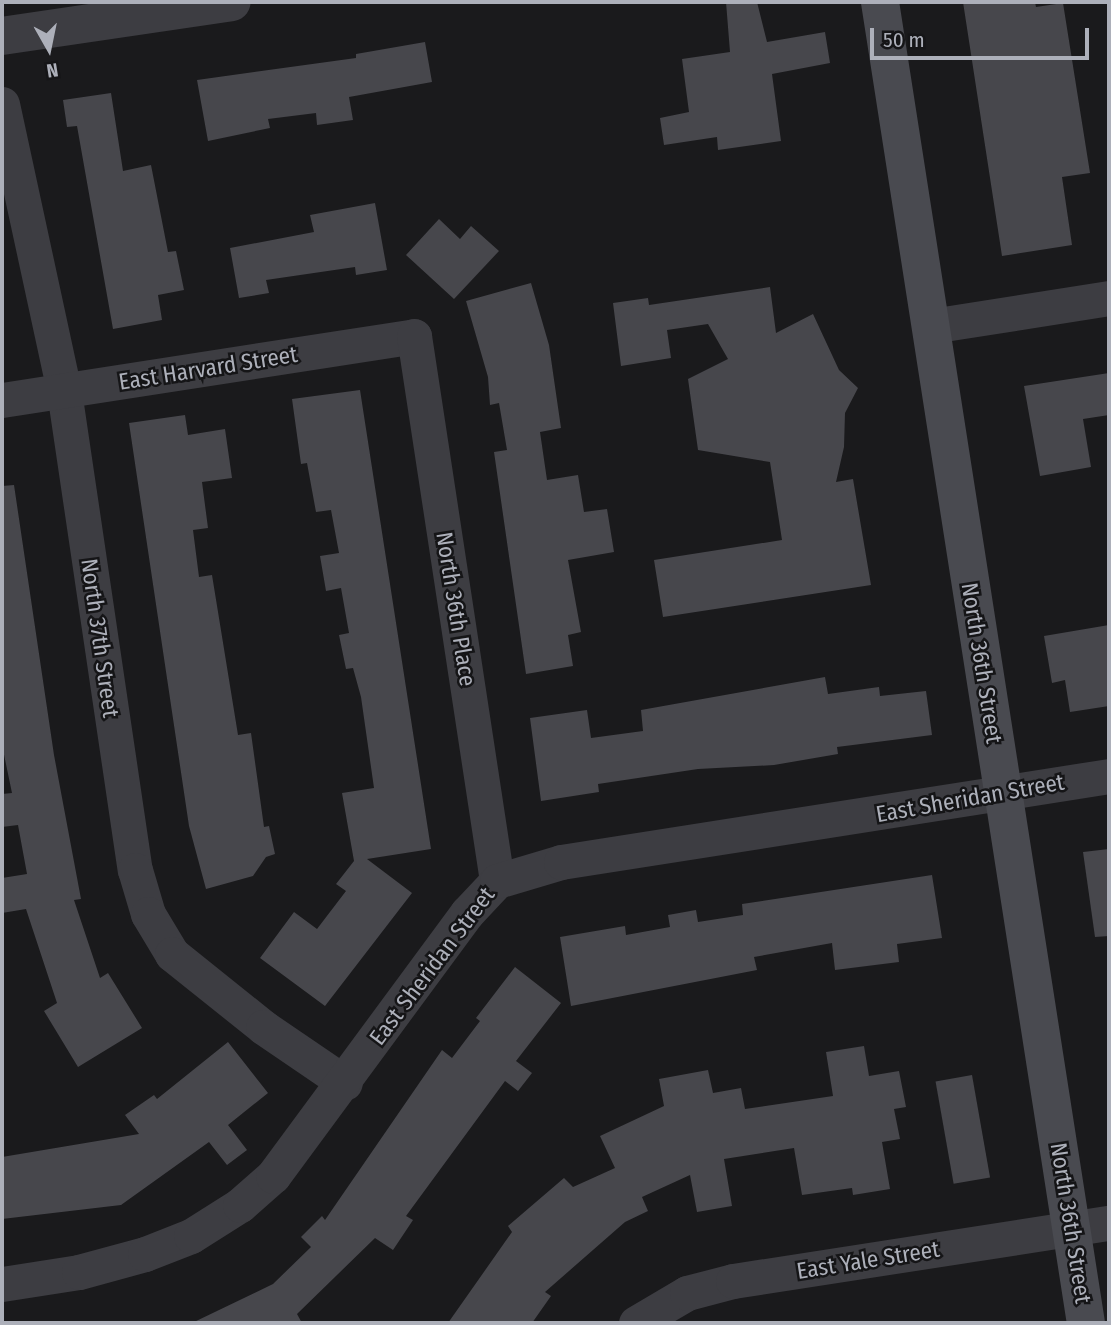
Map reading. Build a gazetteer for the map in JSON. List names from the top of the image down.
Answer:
{
  "streets": {
    "main road": ["North 36th Street"],
    "street": [
      "East Harvard Street",
      "North 36th Place",
      "North 37th Street",
      "East Sheridan Street",
      "East Yale Street"
    ]
  },
  "crossings": [
    ["East Harvard Street", "North 36th Place"],
    ["East Harvard Street", "North 37th Street"],
    ["North 36th Place", "East Sheridan Street"],
    ["North 37th Street", "East Sheridan Street"],
    ["North 36th Street", "East Sheridan Street"],
    ["North 36th Street", "East Yale Street"]
  ],
  "scale_bar": "50 m",
  "north": "bottom"
}
